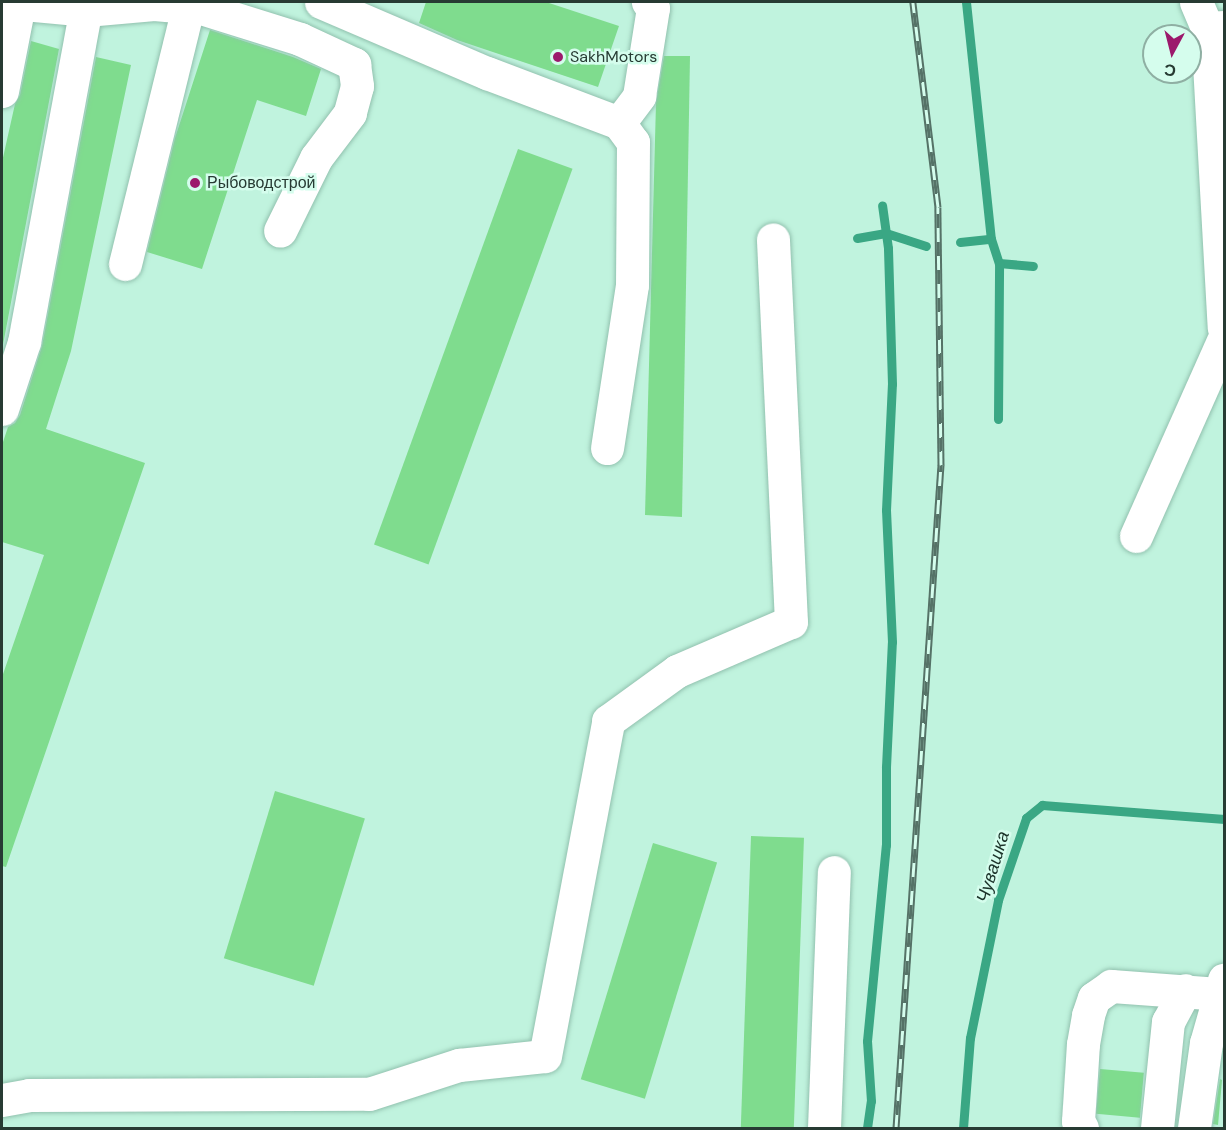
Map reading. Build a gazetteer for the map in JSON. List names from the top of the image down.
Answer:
{
  "water": ["Чувашка"],
  "places": ["SakhMotors", "Рыбоводстрой"],
  "north": "bottom"
}
